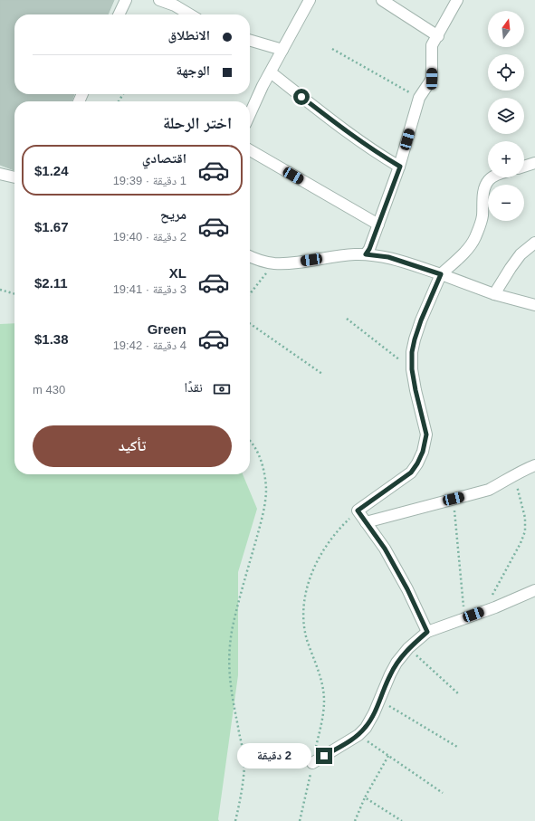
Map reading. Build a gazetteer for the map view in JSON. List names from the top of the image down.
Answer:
{
  "north": "top",
  "page": {
    "map_buttons": ["+", "−"],
    "banner": ["الانطلاق", "الوجهة"],
    "heading": "اختر الرحلة",
    "list": [
      {
        "name": "اقتصادي",
        "note": "1 دقيقة · 19:39",
        "value": "$1.24"
      },
      {
        "name": "مريح",
        "note": "2 دقيقة · 19:40",
        "value": "$1.67"
      },
      {
        "name": "XL",
        "note": "3 دقيقة · 19:41",
        "value": "$2.11"
      },
      {
        "name": "Green",
        "note": "4 دقيقة · 19:42",
        "value": "$1.38"
      }
    ],
    "pay": ["نقدًا", "430 m"],
    "buttons": "تأكيد",
    "bubble": "2 دقيقة"
  }
}
